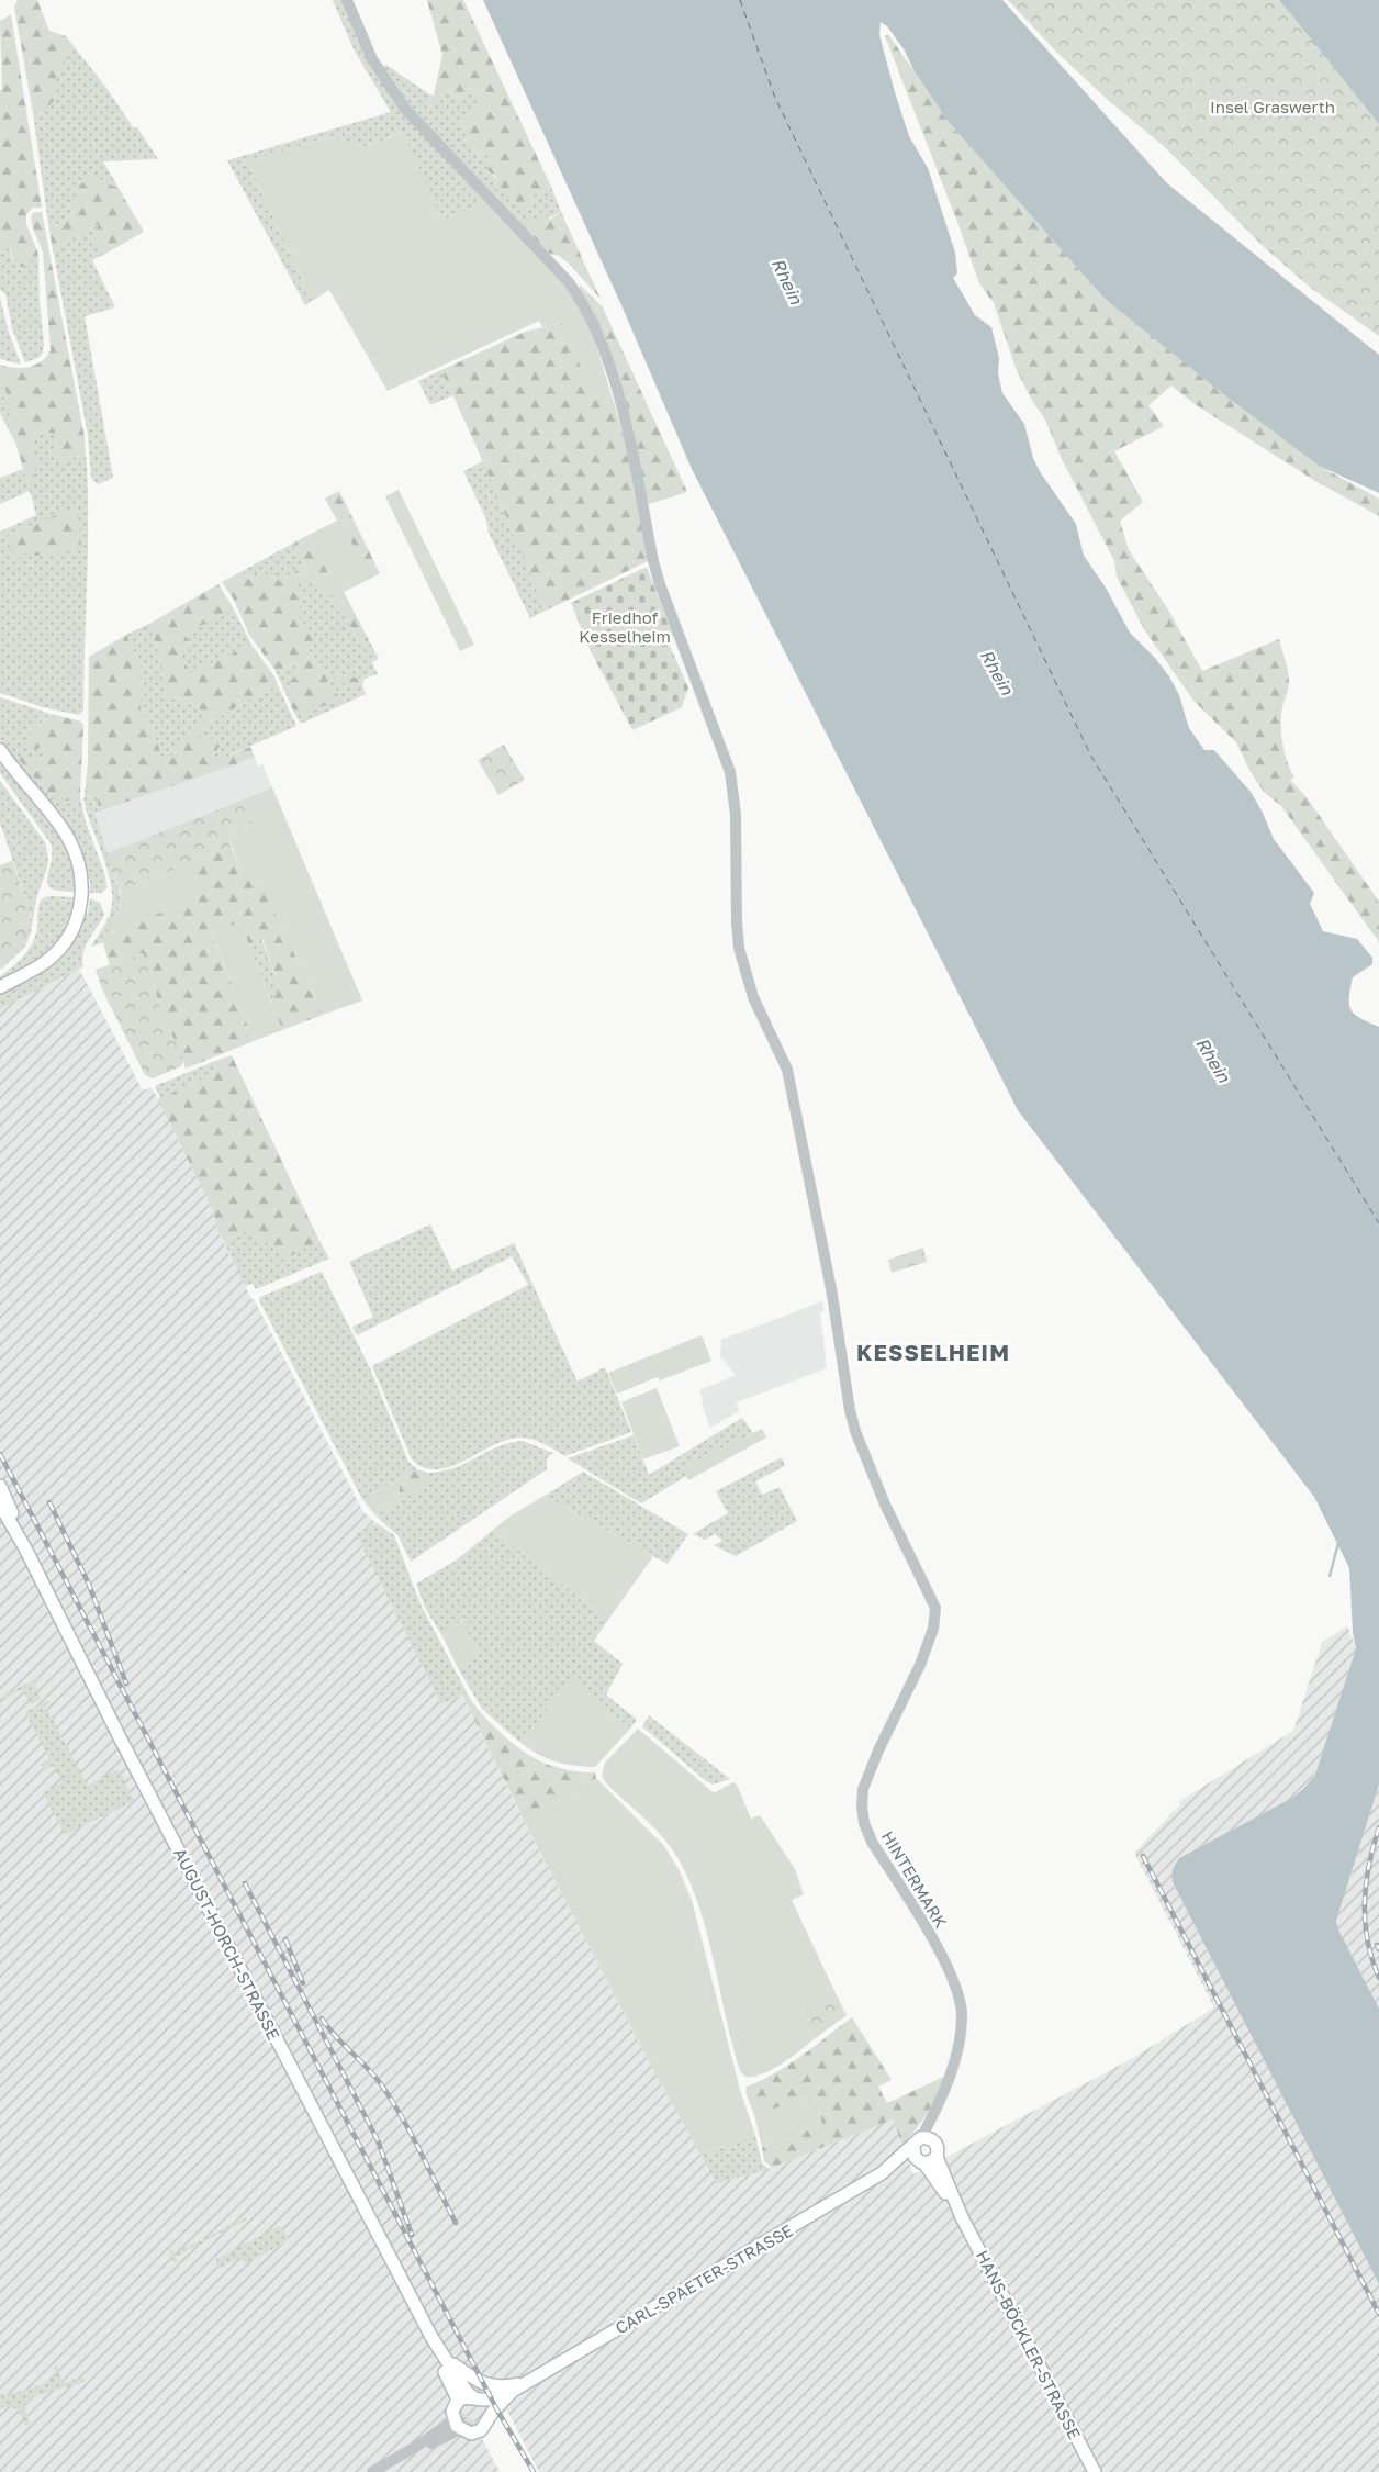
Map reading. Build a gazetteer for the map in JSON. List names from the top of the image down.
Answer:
{
  "streets": {
    "main road": ["AUGUST-HORCH-STRASSE", "CARL-SPAETER-STRASSE", "HANS-BÖCKLER-STRASSE"],
    "street": ["HINTERMARK"]
  },
  "crossings": [
    ["HINTERMARK", "CARL-SPAETER-STRASSE"],
    ["HINTERMARK", "HANS-BÖCKLER-STRASSE"],
    ["AUGUST-HORCH-STRASSE", "CARL-SPAETER-STRASSE"],
    ["CARL-SPAETER-STRASSE", "HANS-BÖCKLER-STRASSE"]
  ],
  "districts": ["KESSELHEIM"],
  "water": ["Rhein"],
  "parks": ["Insel Graswerth", "Friedhof Kesselheim"]
}
